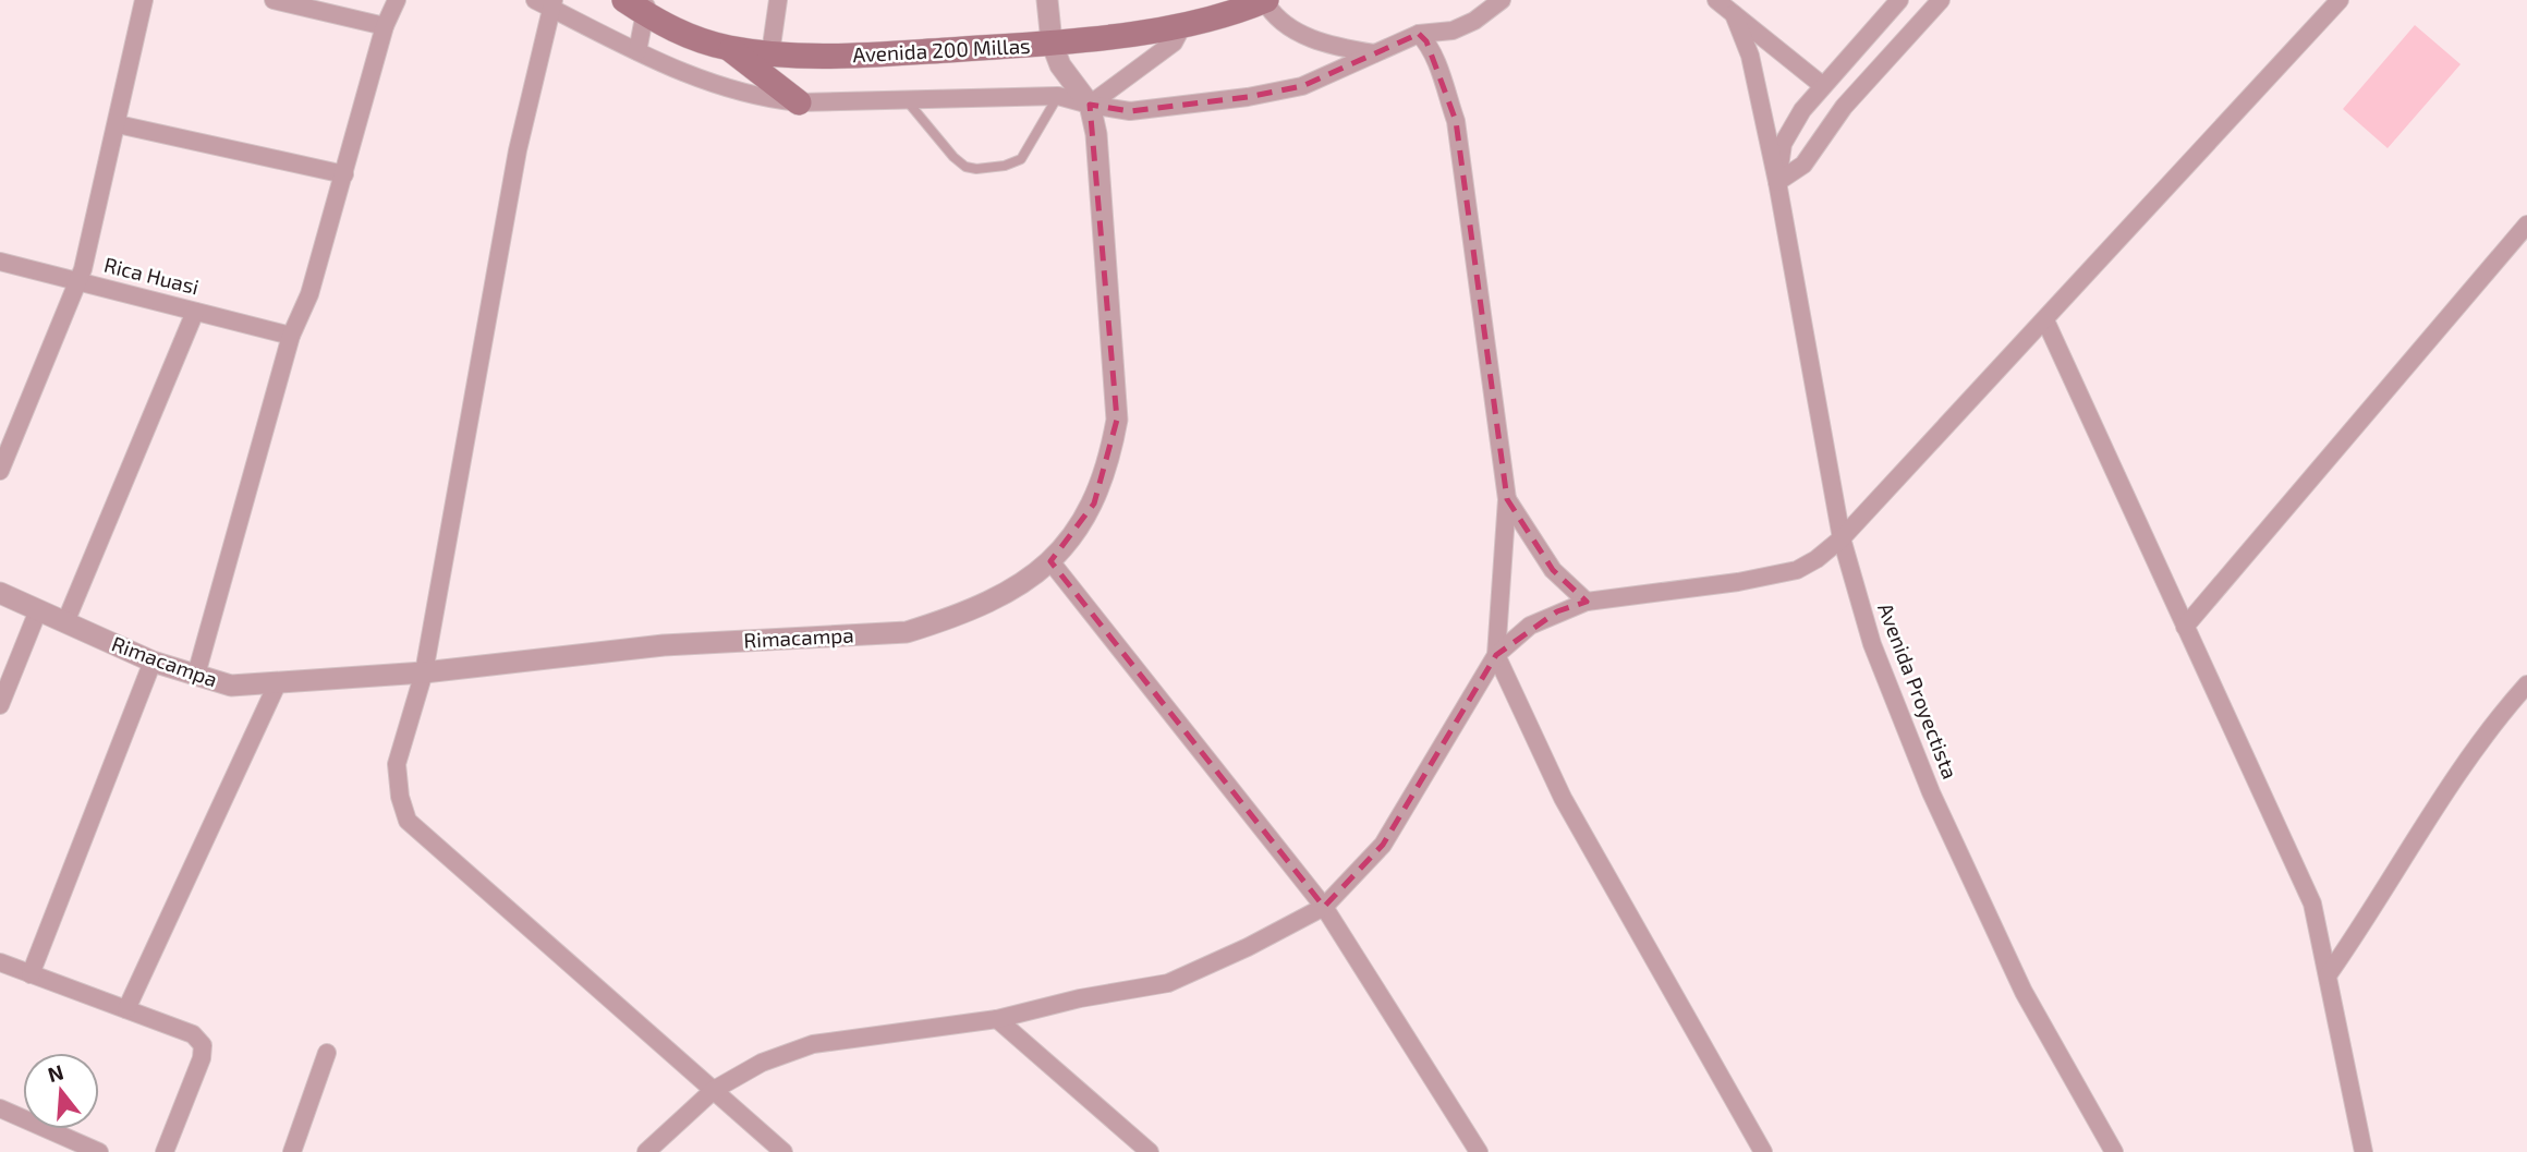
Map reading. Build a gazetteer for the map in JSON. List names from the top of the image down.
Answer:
{
  "streets": {
    "main road": ["Avenida 200 Millas"],
    "street": ["Rica Huasi", "Rimacampa", "Avenida Proyectista"]
  },
  "crossings": [
    ["Avenida 200 Millas", "Rimacampa"]
  ],
  "north": "top"
}
